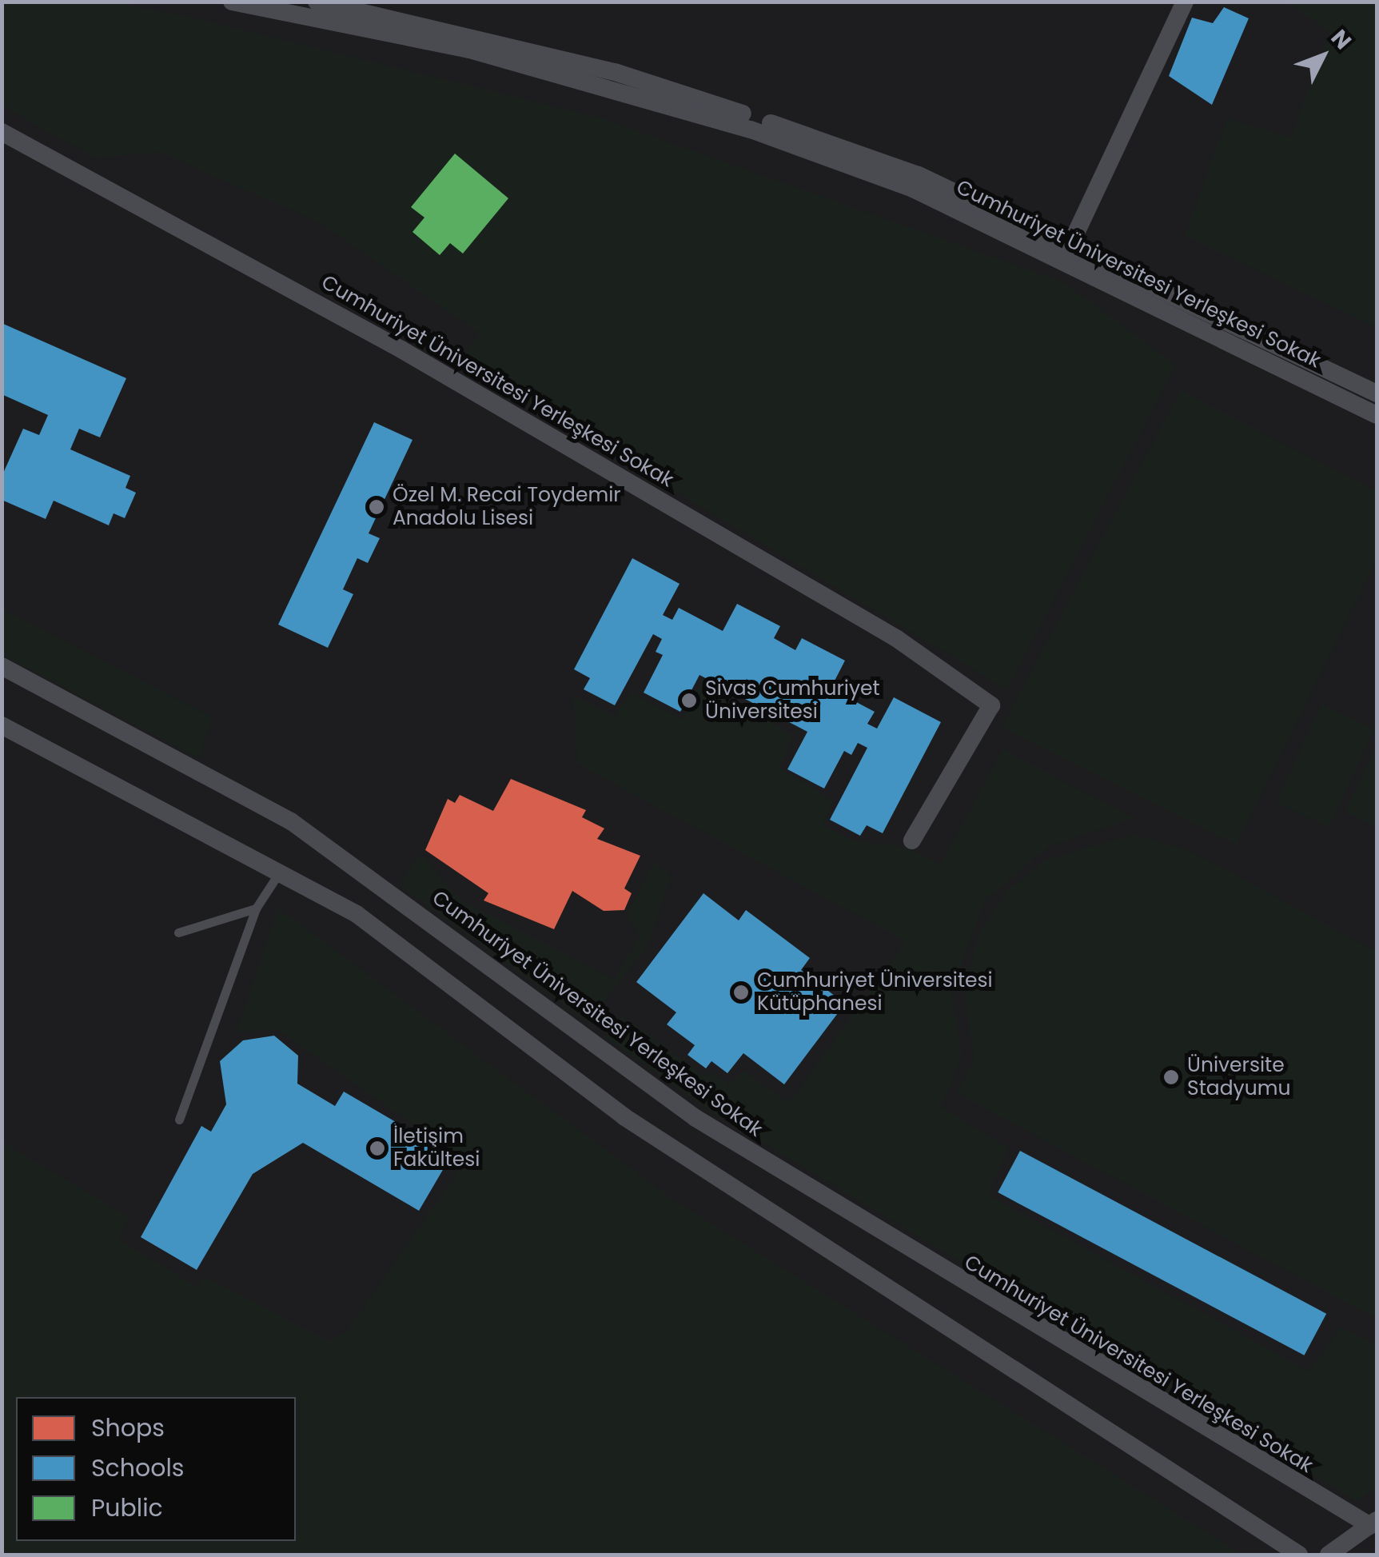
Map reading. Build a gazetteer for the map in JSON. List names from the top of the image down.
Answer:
{
  "streets": {
    "street": ["Cumhuriyet Üniversitesi Yerleşkesi Sokak"]
  },
  "places": [
    "Özel M. Recai Toydemir Anadolu Lisesi",
    "Sivas Cumhuriyet Üniversitesi",
    "Cumhuriyet Üniversitesi Kütüphanesi",
    "Üniversite Stadyumu",
    "İletişim Fakültesi"
  ],
  "legend": ["Shops", "Schools", "Public"],
  "north": "top right"
}
